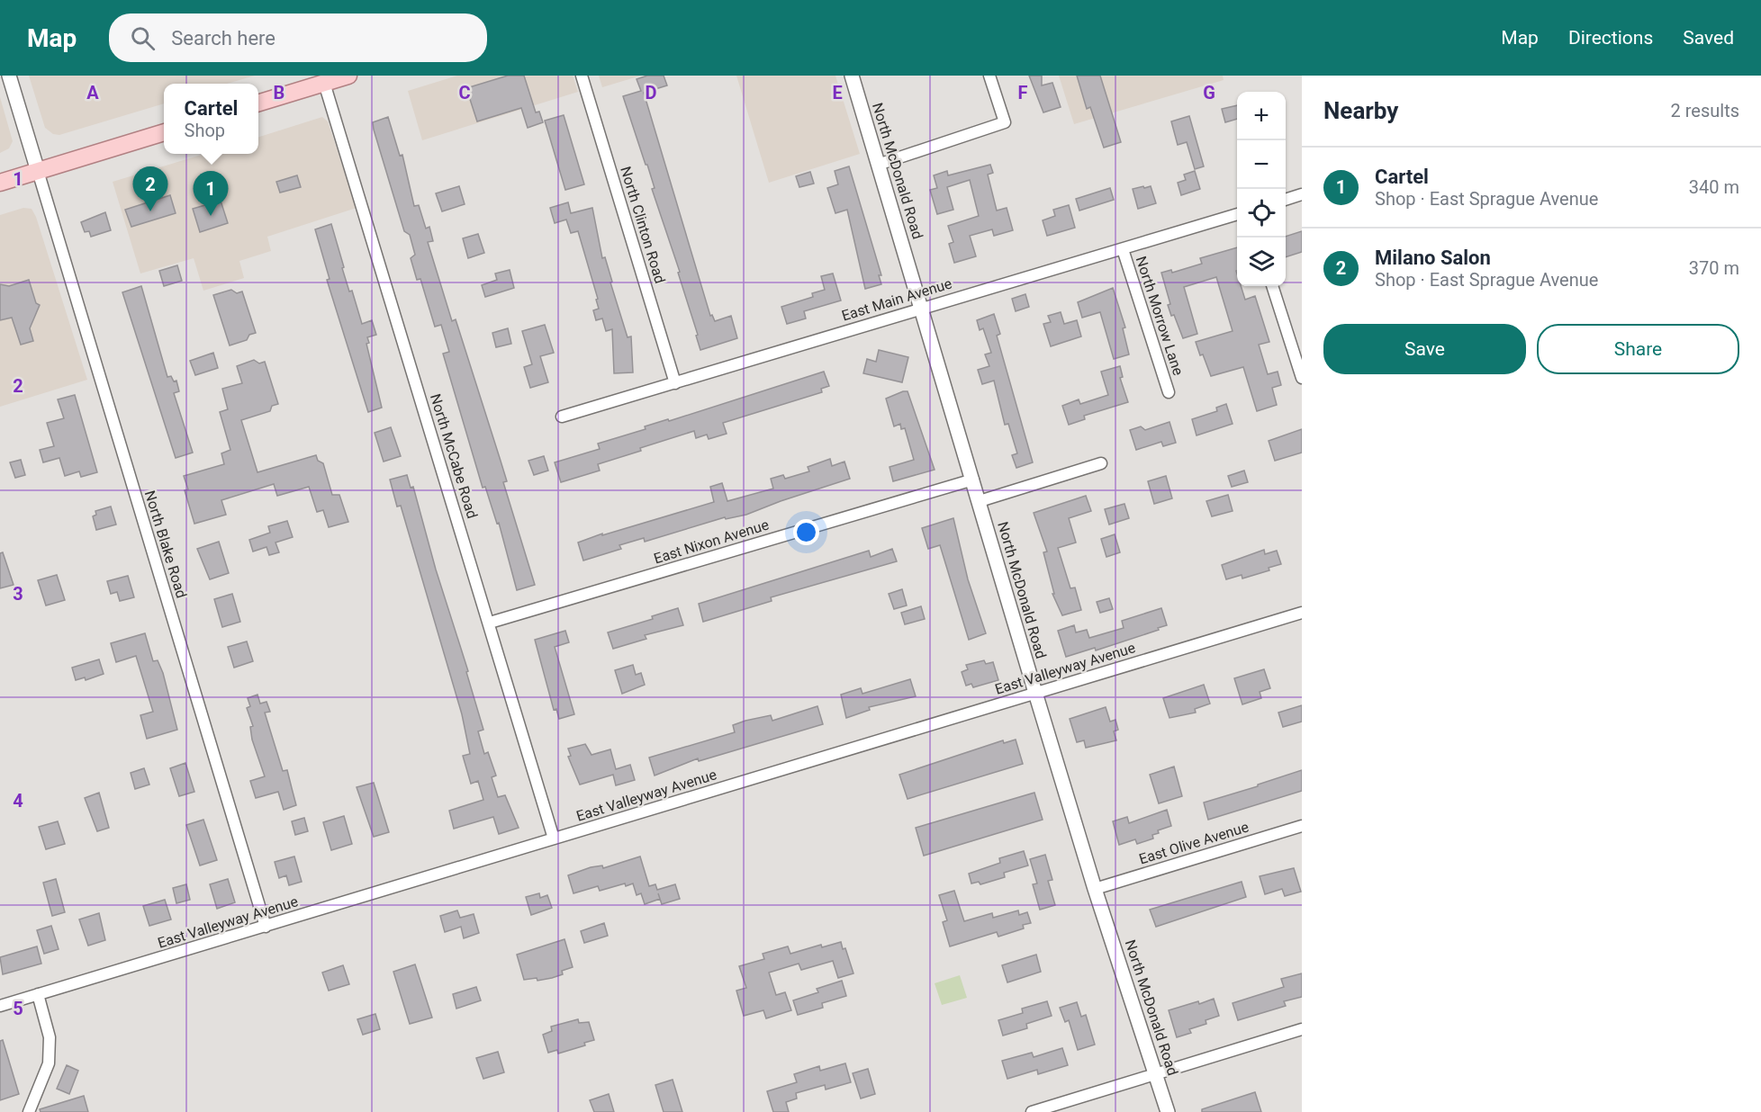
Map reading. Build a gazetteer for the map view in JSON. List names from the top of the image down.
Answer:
{
  "streets": {
    "street": [
      "North McDonald Road",
      "North Clinton Road",
      "East Main Avenue",
      "North Morrow Lane",
      "North McCabe Road",
      "East Nixon Avenue",
      "North Blake Road",
      "East Valleyway Avenue",
      "East Olive Avenue"
    ]
  },
  "crossings": [
    ["North McDonald Road", "East Main Avenue"],
    ["North McDonald Road", "East Nixon Avenue"],
    ["North McDonald Road", "East Valleyway Avenue"],
    ["North McDonald Road", "East Olive Avenue"],
    ["North Clinton Road", "East Main Avenue"],
    ["East Main Avenue", "North Morrow Lane"],
    ["North McCabe Road", "East Nixon Avenue"],
    ["North McCabe Road", "East Valleyway Avenue"],
    ["North Blake Road", "East Valleyway Avenue"]
  ],
  "page": {
    "header": "Map",
    "search": "Search here",
    "nav": ["Map", "Directions", "Saved"],
    "heading": ["Nearby", "2 results"],
    "popup": ["Cartel", "Shop"],
    "map_buttons": ["+", "−"],
    "list": [
      {
        "mark": "1",
        "name": "Cartel",
        "note": "Shop · East Sprague Avenue",
        "value": "340 m"
      },
      {
        "mark": "2",
        "name": "Milano Salon",
        "note": "Shop · East Sprague Avenue",
        "value": "370 m"
      }
    ],
    "pins": ["2", "1"],
    "buttons": ["Save", "Share"]
  },
  "grid": {
    "columns": [
      "A",
      "B",
      "C",
      "D",
      "E",
      "F",
      "G"
    ],
    "rows": [
      "1",
      "2",
      "3",
      "4",
      "5"
    ]
  }
}
